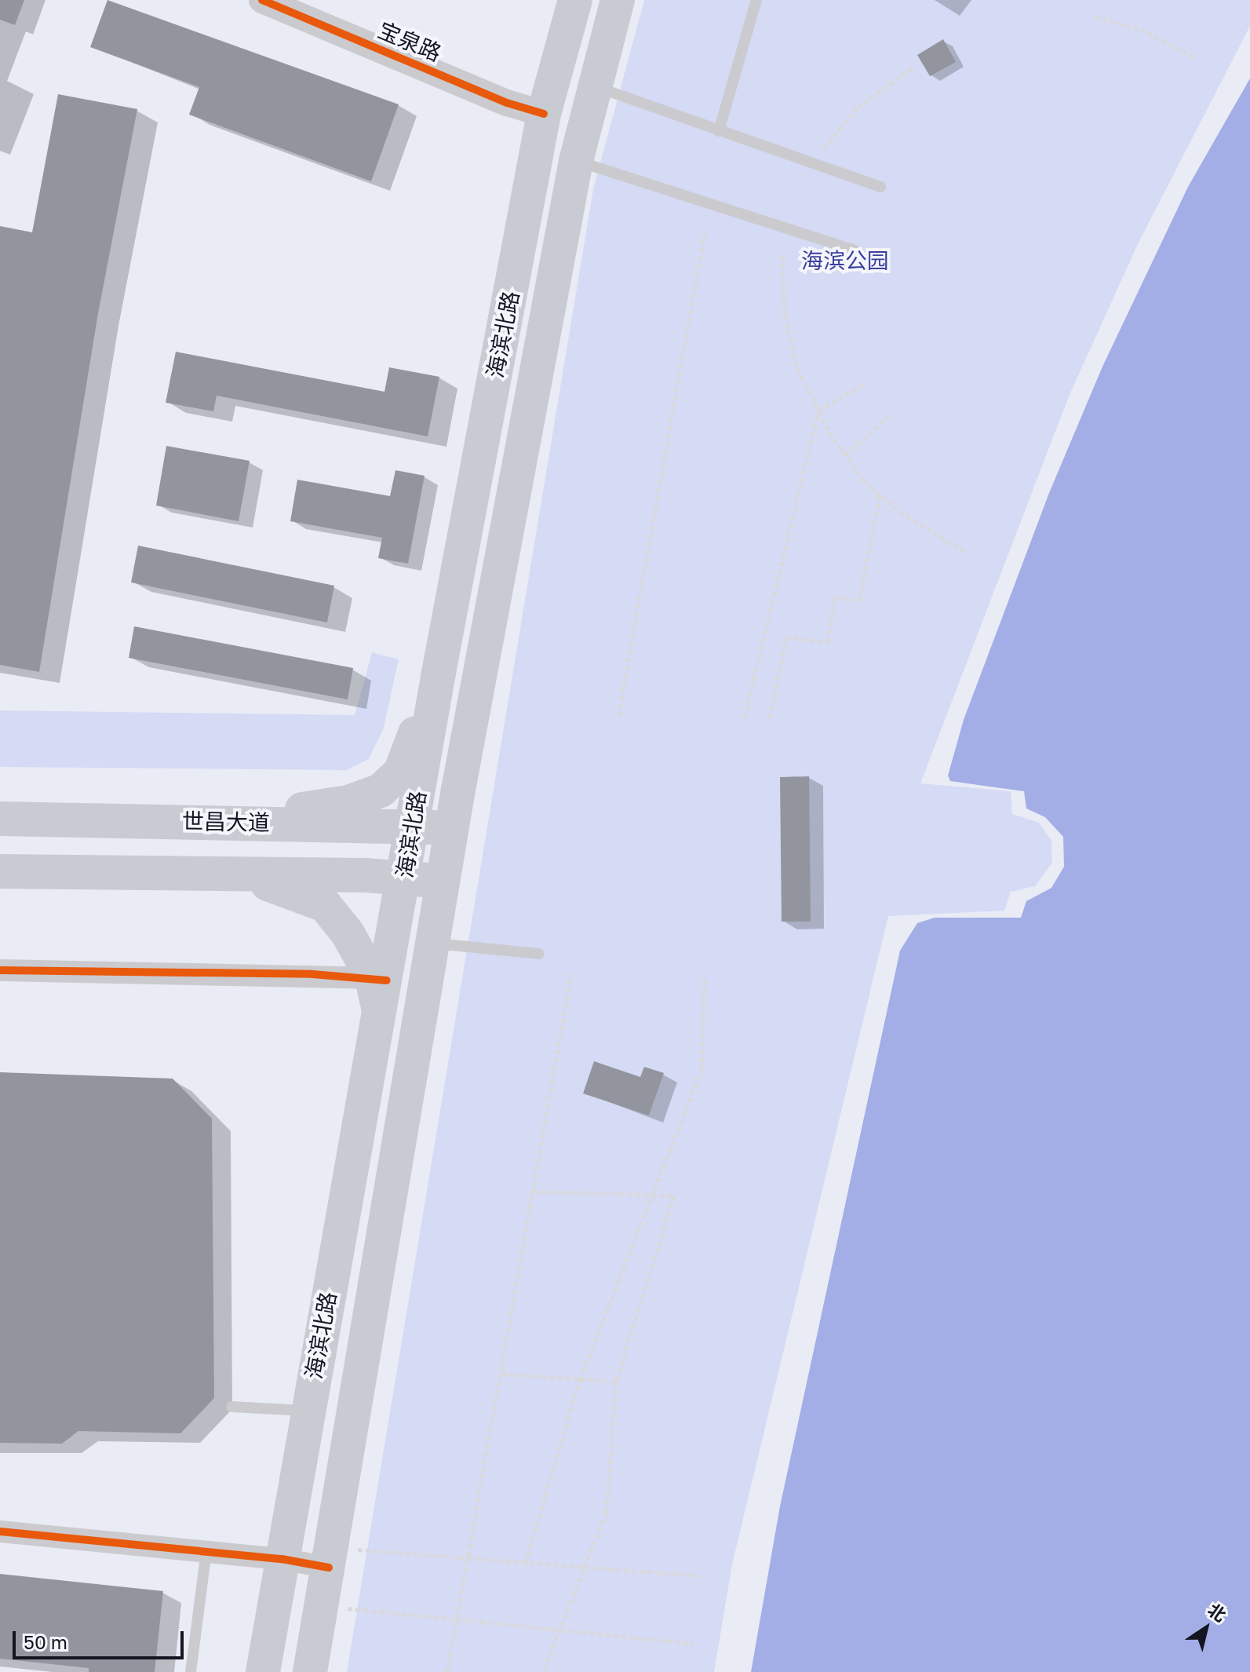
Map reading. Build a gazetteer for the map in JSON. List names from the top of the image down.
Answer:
{
  "streets": {
    "main road": ["海滨北路", "世昌大道"],
    "street": ["宝泉路"]
  },
  "crossings": [
    ["宝泉路", "海滨北路"],
    ["海滨北路", "世昌大道"]
  ],
  "parks": ["海滨公园"],
  "scale_bar": "50 m",
  "north": "top right"
}
